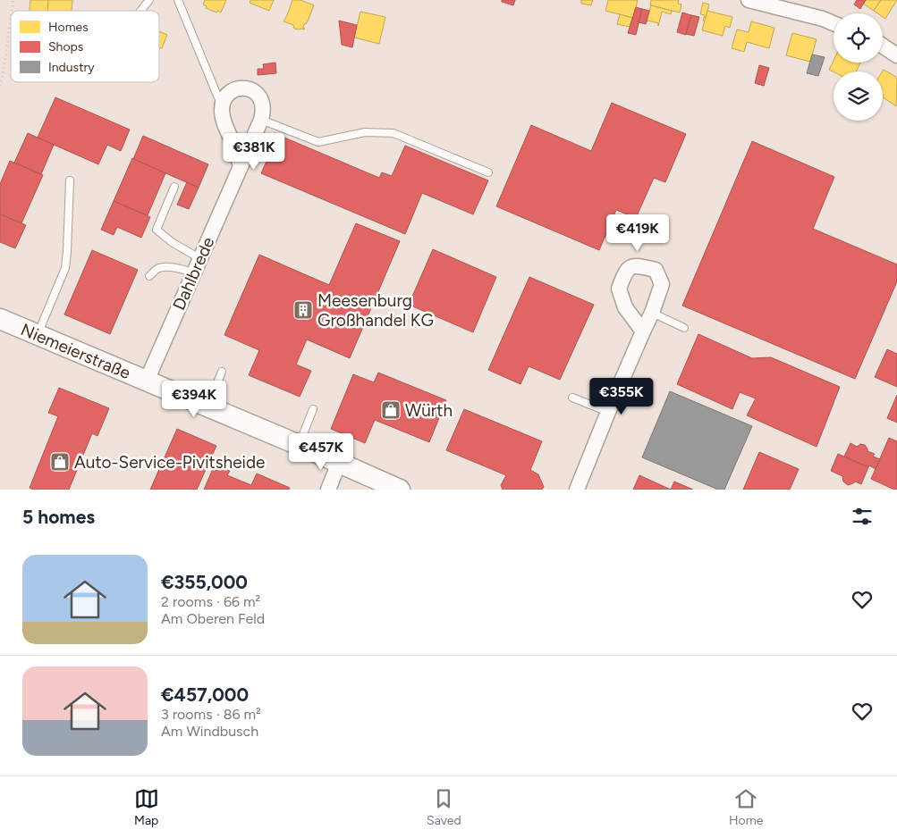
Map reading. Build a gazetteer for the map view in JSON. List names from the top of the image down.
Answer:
{
  "streets": {
    "street": ["Dahlbrede", "Niemeierstraße"]
  },
  "crossings": [
    ["Dahlbrede", "Niemeierstraße"]
  ],
  "places": {
    "building": ["Meesenburg Großhandel KG"],
    "shop": ["Würth", "Auto-Service-Pivitsheide"]
  },
  "legend": ["Homes", "Shops", "Industry"],
  "page": {
    "price": [
      "€381K",
      "€419K",
      "€355K",
      "€394K",
      "€457K"
    ],
    "heading": "5 homes",
    "list": [
      {
        "name": "€355,000",
        "note": "2 rooms · 66 m² · Am Oberen Feld"
      },
      {
        "name": "€457,000",
        "note": "3 rooms · 86 m² · Am Windbusch"
      }
    ],
    "tabs": ["Map", "Saved", "Home"]
  }
}
